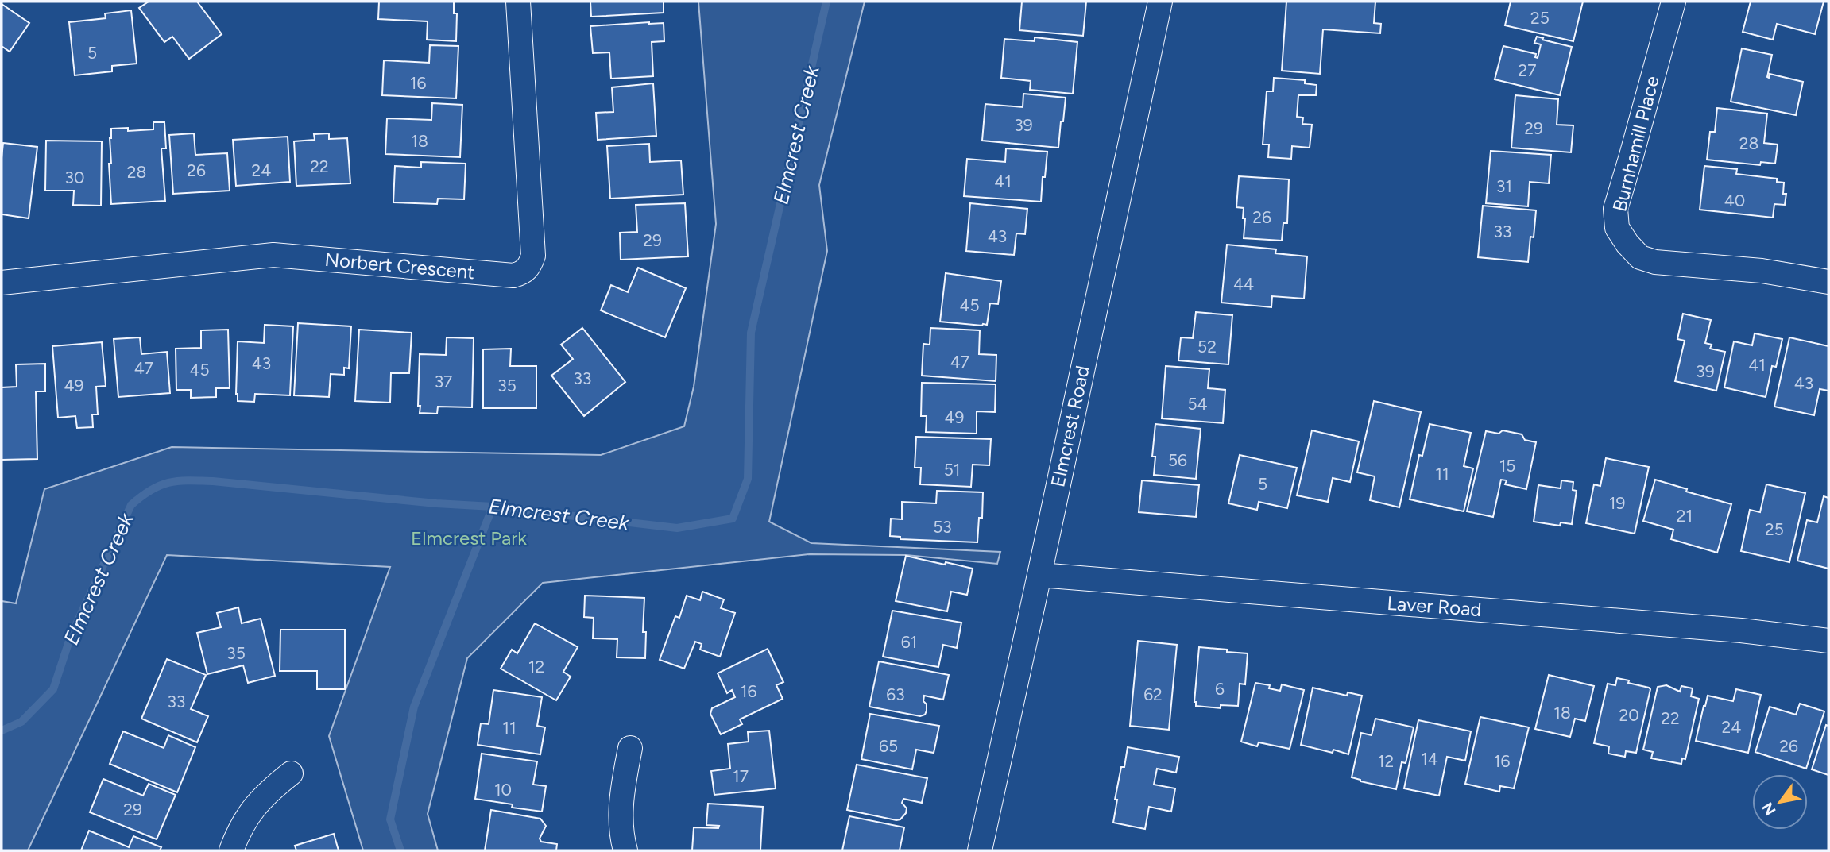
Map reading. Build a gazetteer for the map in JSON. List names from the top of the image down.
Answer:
{
  "streets": {
    "street": [
      "Burnhamill Place",
      "Norbert Crescent",
      "Elmcrest Road",
      "Laver Road"
    ]
  },
  "crossings": [
    ["Elmcrest Road", "Laver Road"]
  ],
  "water": ["Elmcrest Creek"],
  "parks": ["Elmcrest Park"],
  "house_numbers": [
    "25",
    "5",
    "27",
    "16",
    "39",
    "29",
    "18",
    "28",
    "22",
    "26",
    "24",
    "28",
    "30",
    "41",
    "31",
    "40",
    "26",
    "33",
    "43",
    "29",
    "44",
    "45",
    "52",
    "47",
    "43",
    "41",
    "47",
    "45",
    "39",
    "33",
    "37",
    "43",
    "49",
    "35",
    "54",
    "49",
    "56",
    "15",
    "51",
    "11",
    "5",
    "19",
    "21",
    "53",
    "25",
    "61",
    "35",
    "12",
    "6",
    "16",
    "63",
    "62",
    "33",
    "18",
    "20",
    "22",
    "24",
    "11",
    "65",
    "26",
    "14",
    "12",
    "16",
    "17",
    "10",
    "29"
  ],
  "north": "bottom left"
}
